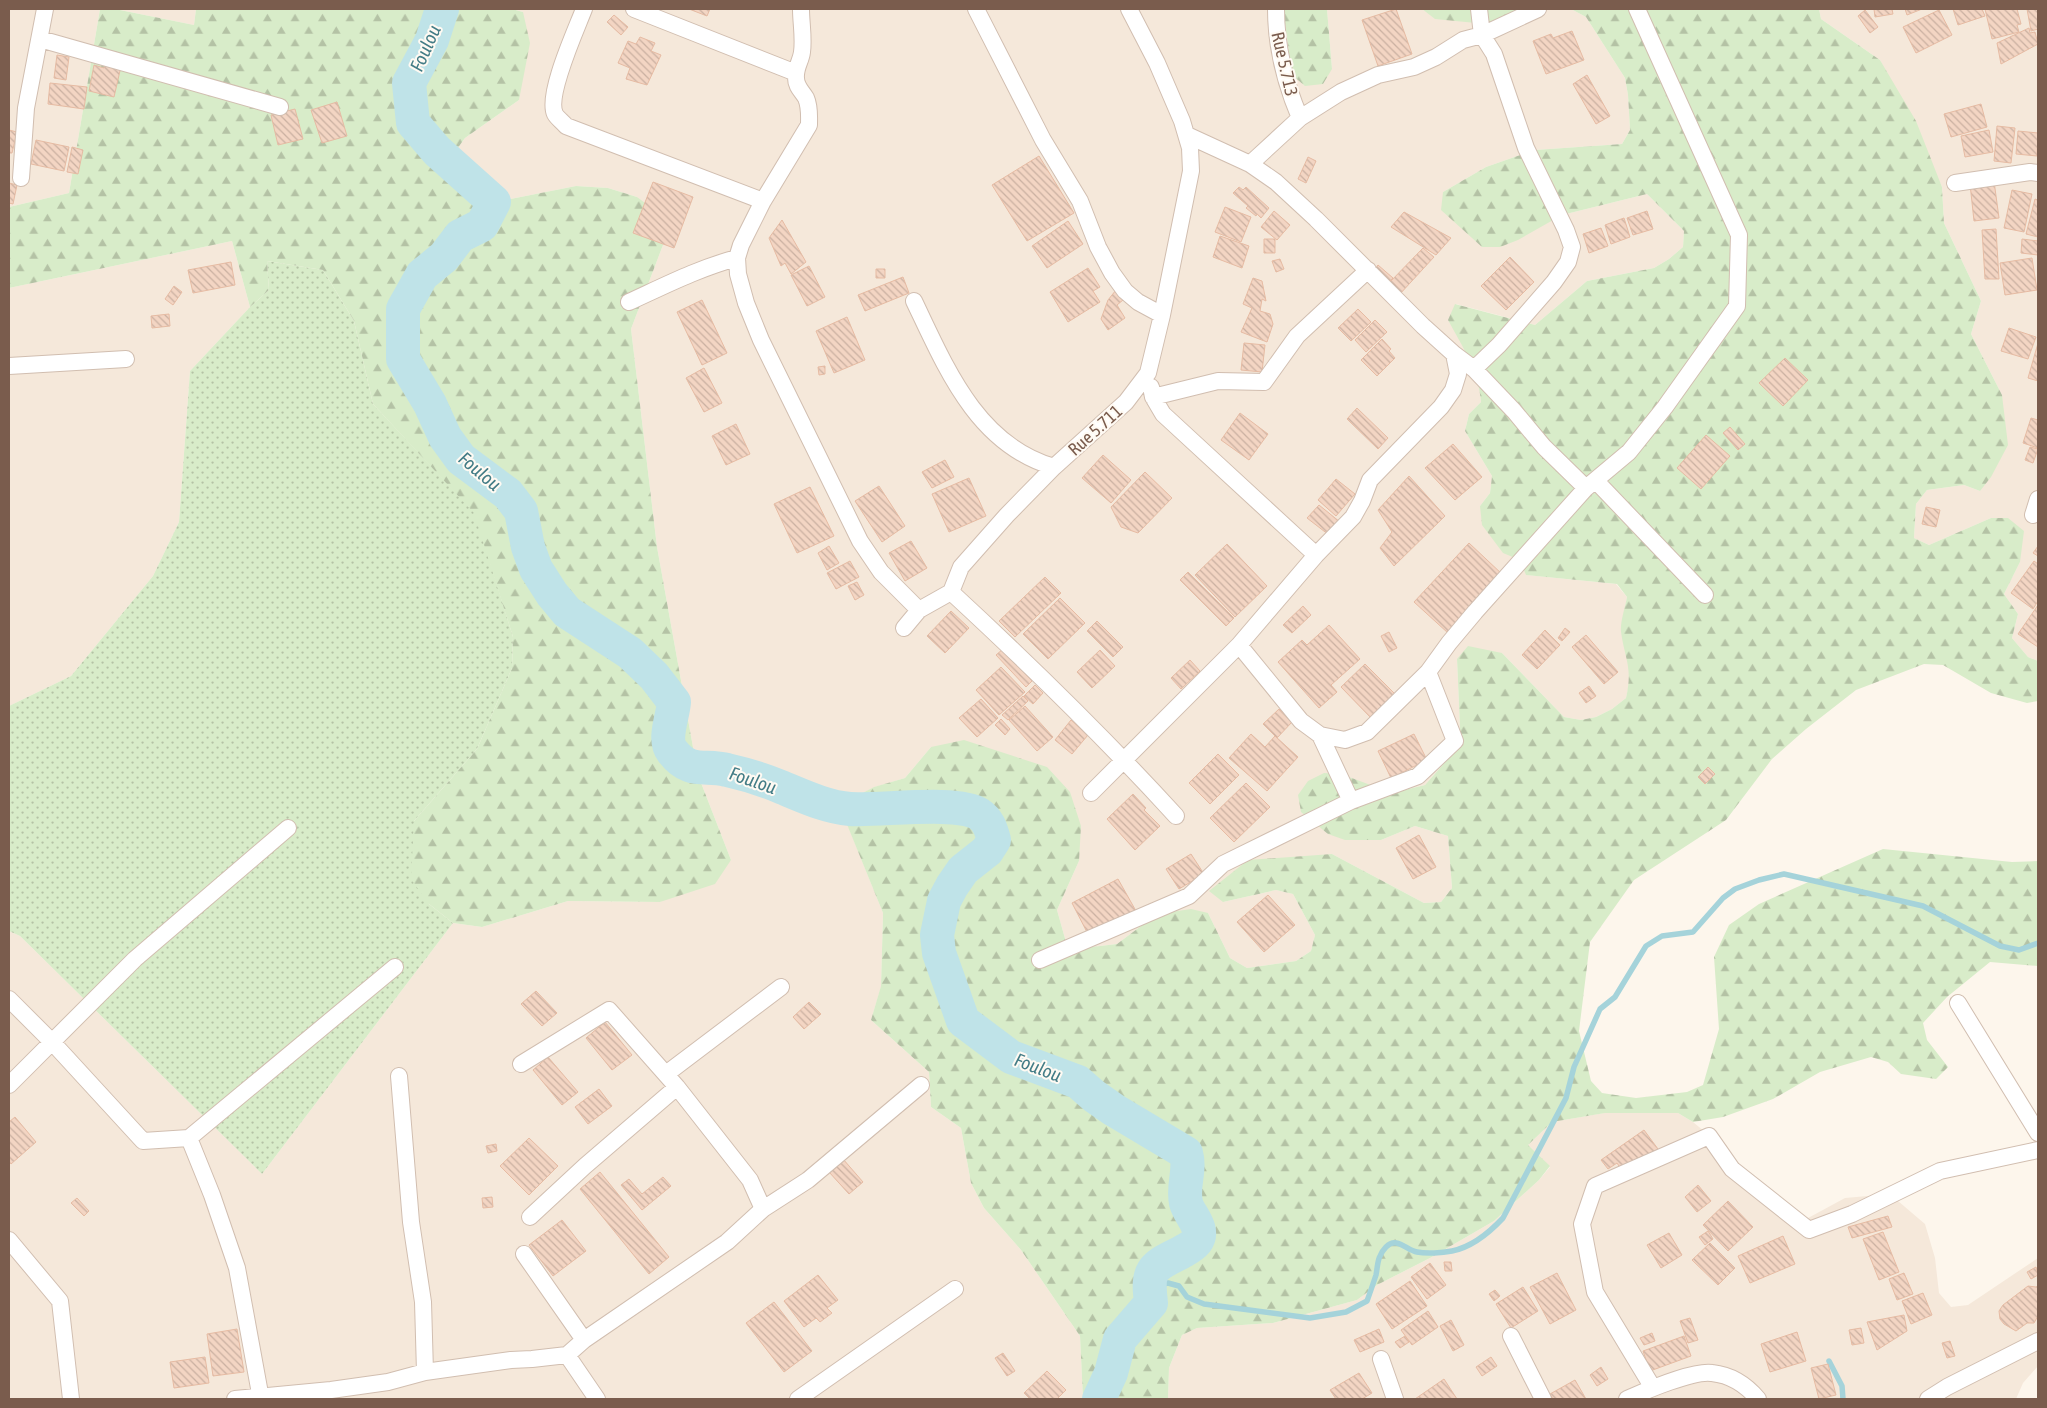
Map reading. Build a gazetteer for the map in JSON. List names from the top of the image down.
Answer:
{
  "streets": {
    "street": ["Rue 5.713", "Rue 5.711"]
  },
  "water": ["Foulou"]
}
